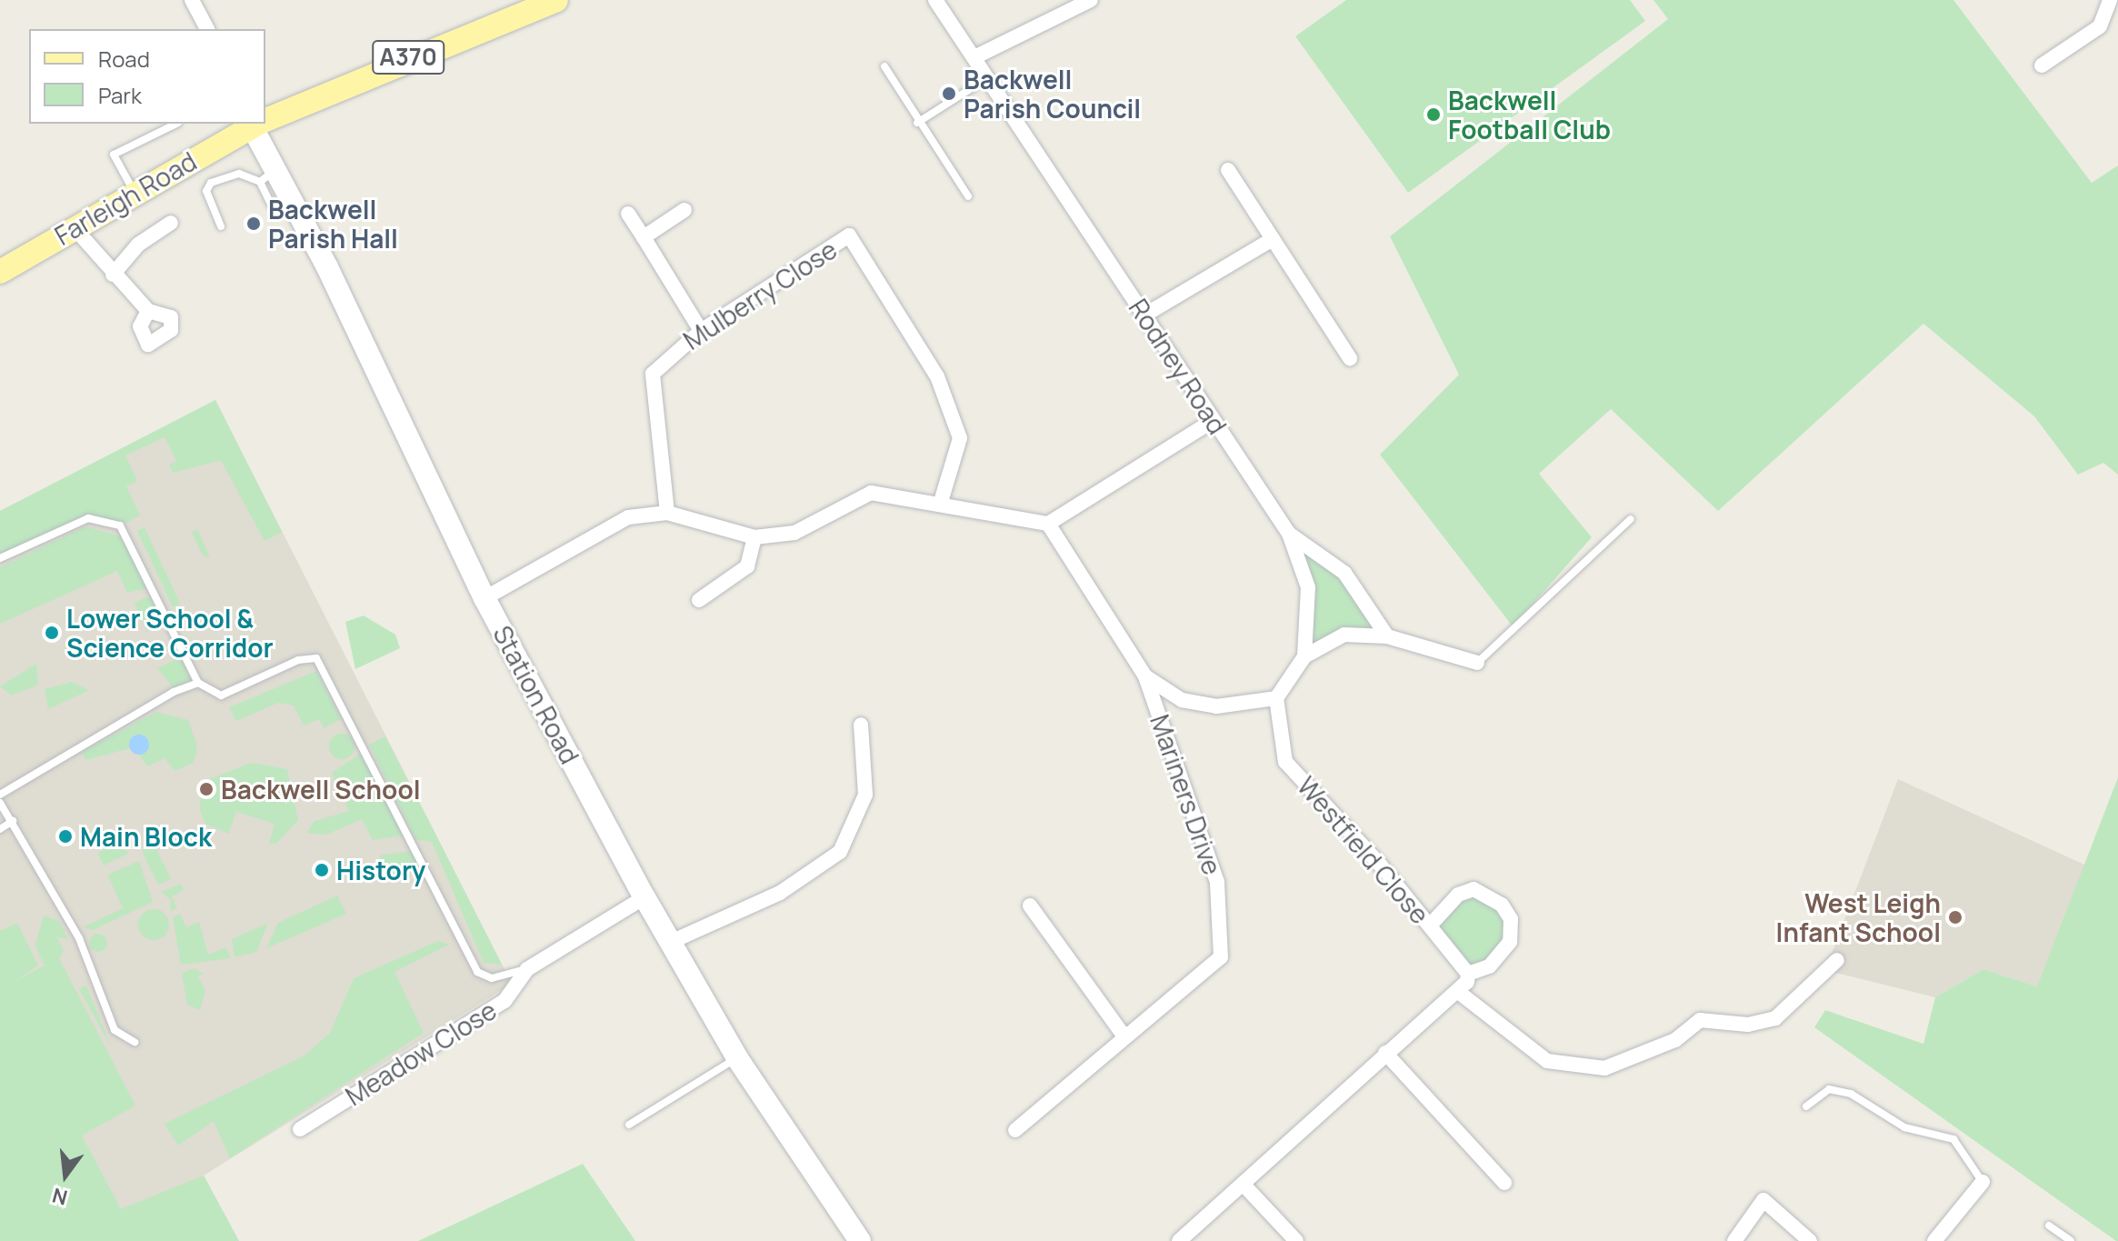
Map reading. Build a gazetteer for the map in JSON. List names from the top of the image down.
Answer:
{
  "streets": {
    "main road": ["A370", "Farleigh Road"],
    "street": [
      "Mulberry Close",
      "Rodney Road",
      "Station Road",
      "Mariners Drive",
      "Westfield Close",
      "Meadow Close"
    ]
  },
  "crossings": [
    ["Station Road", "Meadow Close"]
  ],
  "places": [
    "Backwell Parish Council",
    "Backwell Football Club",
    "Backwell Parish Hall",
    "Lower School & Science Corridor",
    "Backwell School",
    "Main Block",
    "History",
    "West Leigh Infant School"
  ],
  "legend": ["Road", "Park"],
  "north": "bottom"
}
